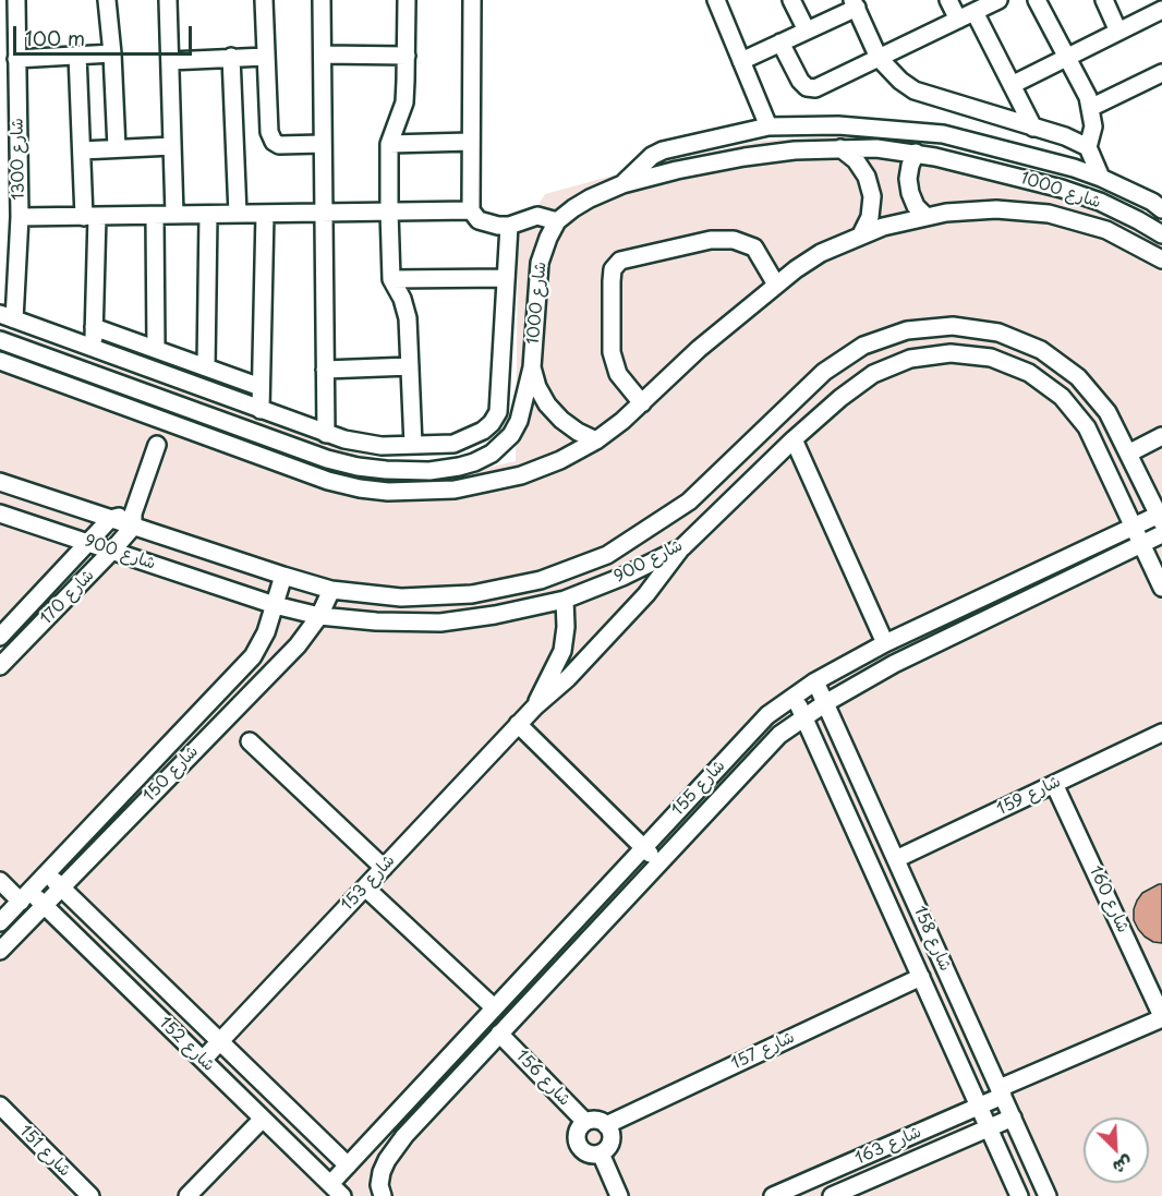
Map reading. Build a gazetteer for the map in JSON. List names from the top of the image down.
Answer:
{
  "streets": {
    "street": [
      "شارع 1300",
      "شارع 1000",
      "شارع 900",
      "شارع 170",
      "شارع 150",
      "شارع 155",
      "شارع 159",
      "شارع 153",
      "شارع 160",
      "شارع 158",
      "شارع 152",
      "شارع 157",
      "شارع 156",
      "شارع 163",
      "شارع 151"
    ]
  },
  "crossings": [
    ["شارع 900", "شارع 170"],
    ["شارع 900", "شارع 150"],
    ["شارع 900", "شارع 155"],
    ["شارع 150", "شارع 152"],
    ["شارع 155", "شارع 158"],
    ["شارع 155", "شارع 152"],
    ["شارع 155", "شارع 156"],
    ["شارع 159", "شارع 160"],
    ["شارع 159", "شارع 158"],
    ["شارع 153", "شارع 152"],
    ["شارع 160", "شارع 163"],
    ["شارع 158", "شارع 157"],
    ["شارع 158", "شارع 163"],
    ["شارع 157", "شارع 156"]
  ],
  "scale_bar": "100 m",
  "north": "bottom right"
}
